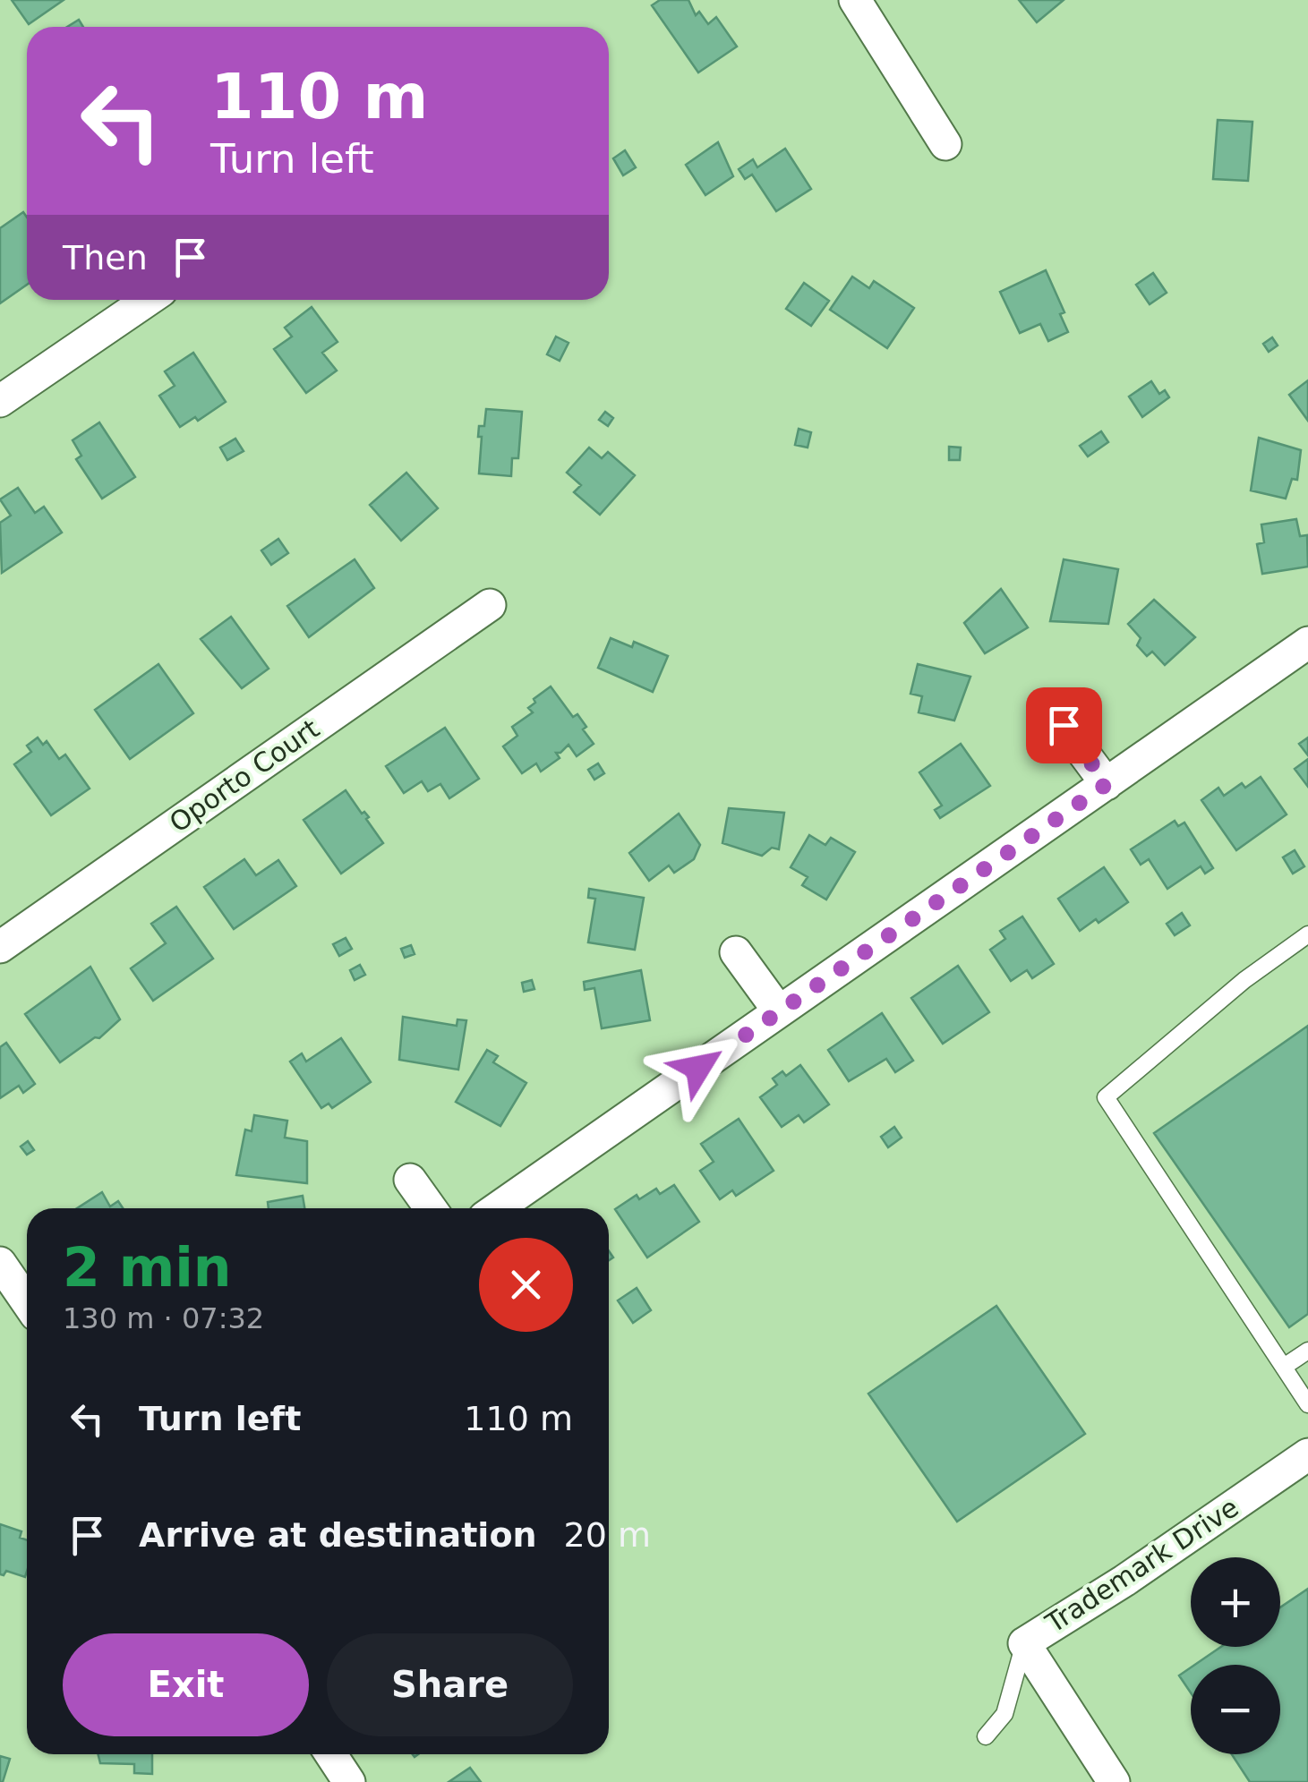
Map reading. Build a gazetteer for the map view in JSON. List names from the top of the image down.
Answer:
{
  "streets": {
    "street": ["Oporto Court", "Trademark Drive"]
  },
  "page": {
    "turn": ["110 m", "Turn left"],
    "then": "Then",
    "heading": ["2 min", "130 m · 07:32"],
    "list": [
      {
        "name": "Turn left",
        "value": "110 m"
      },
      {
        "name": "Arrive at destination",
        "value": "20 m"
      }
    ],
    "map_buttons": ["+", "−"],
    "buttons": ["Exit", "Share"]
  }
}
